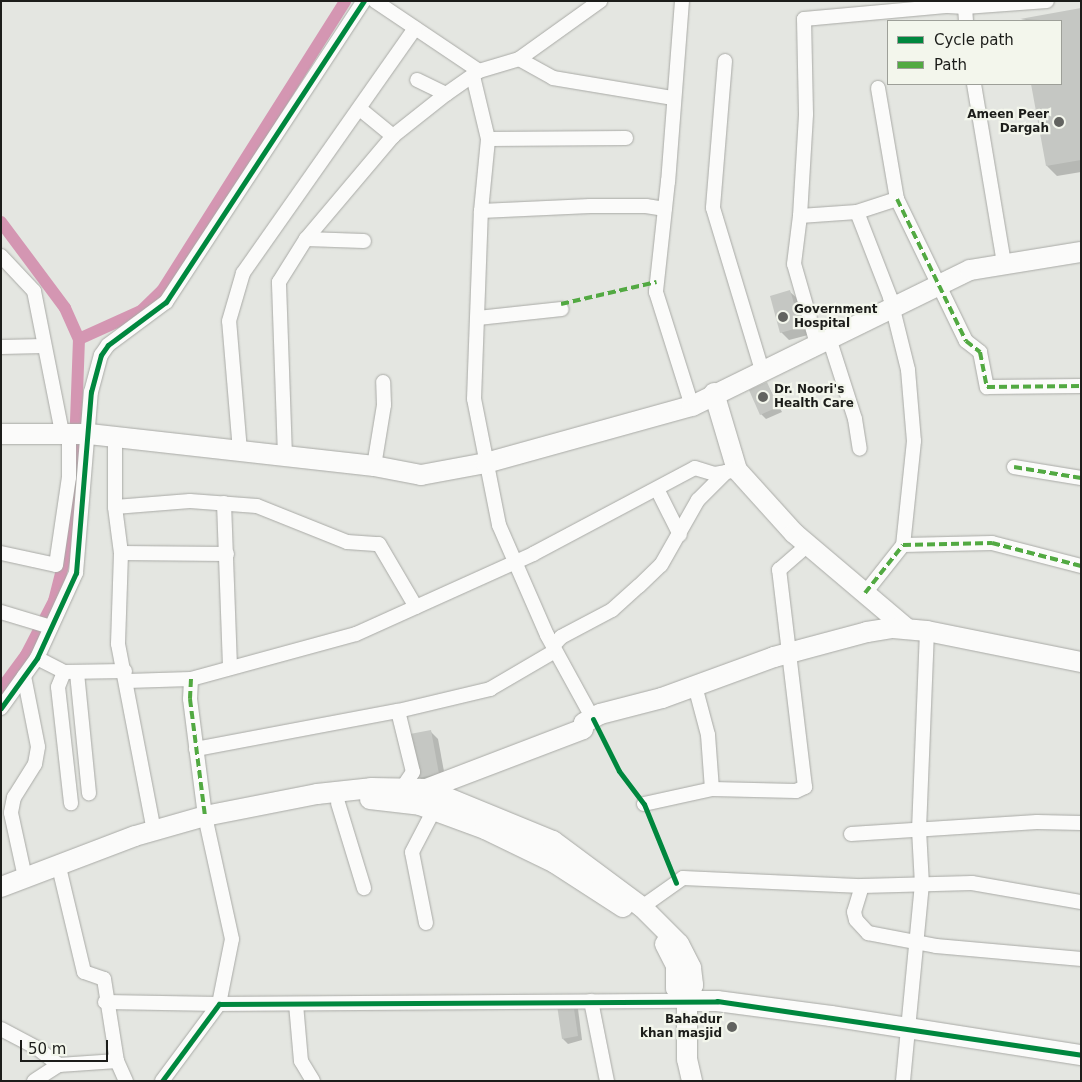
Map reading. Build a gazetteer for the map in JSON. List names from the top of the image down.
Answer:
{
  "places": [
    "Ameen Peer Dargah",
    "Government Hospital",
    "Dr. Noori's Health Care",
    "Bahadur khan masjid"
  ],
  "legend": ["Cycle path", "Path"],
  "scale_bar": "50 m"
}
